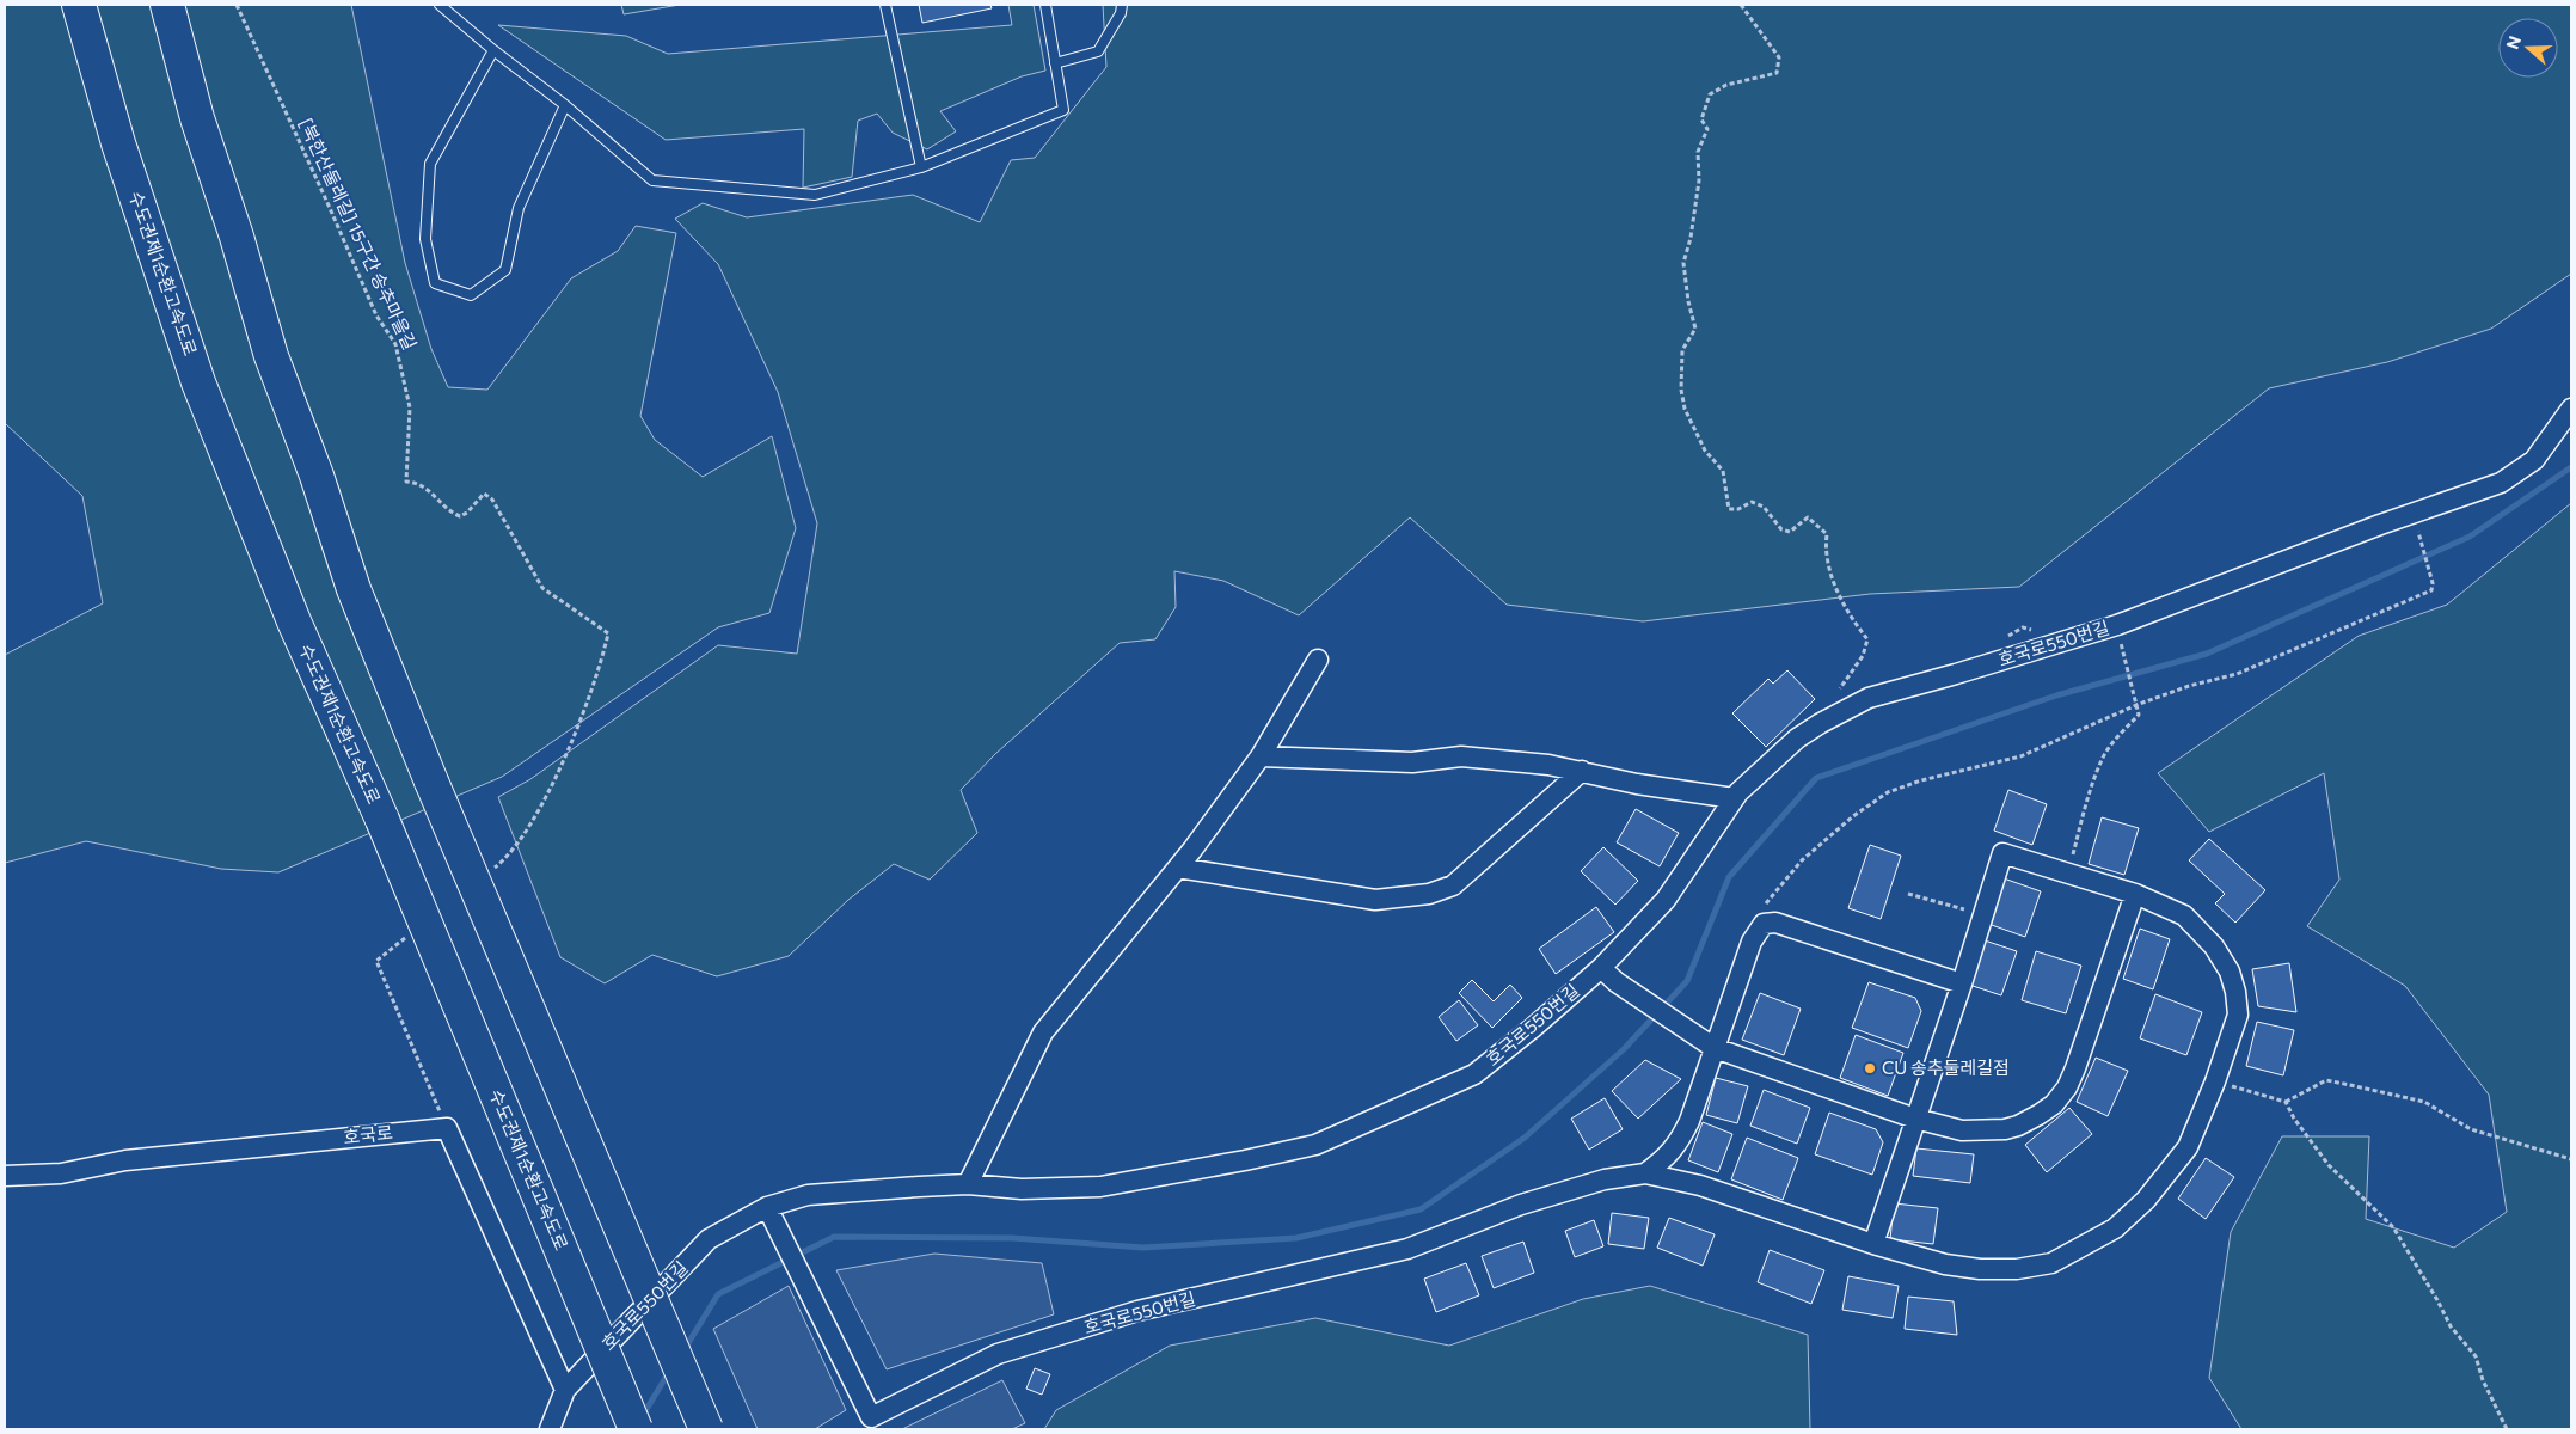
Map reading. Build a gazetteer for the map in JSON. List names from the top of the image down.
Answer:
{
  "streets": {
    "highway": ["수도권제1순환고속도로"],
    "street": ["호국로550번길", "호국로"],
    "path": ["[북한산둘레길] 15구간 송추마을길"]
  },
  "crossings": [
    ["호국로550번길", "호국로"]
  ],
  "places": ["CU 송추둘레길점"],
  "north": "left"
}
